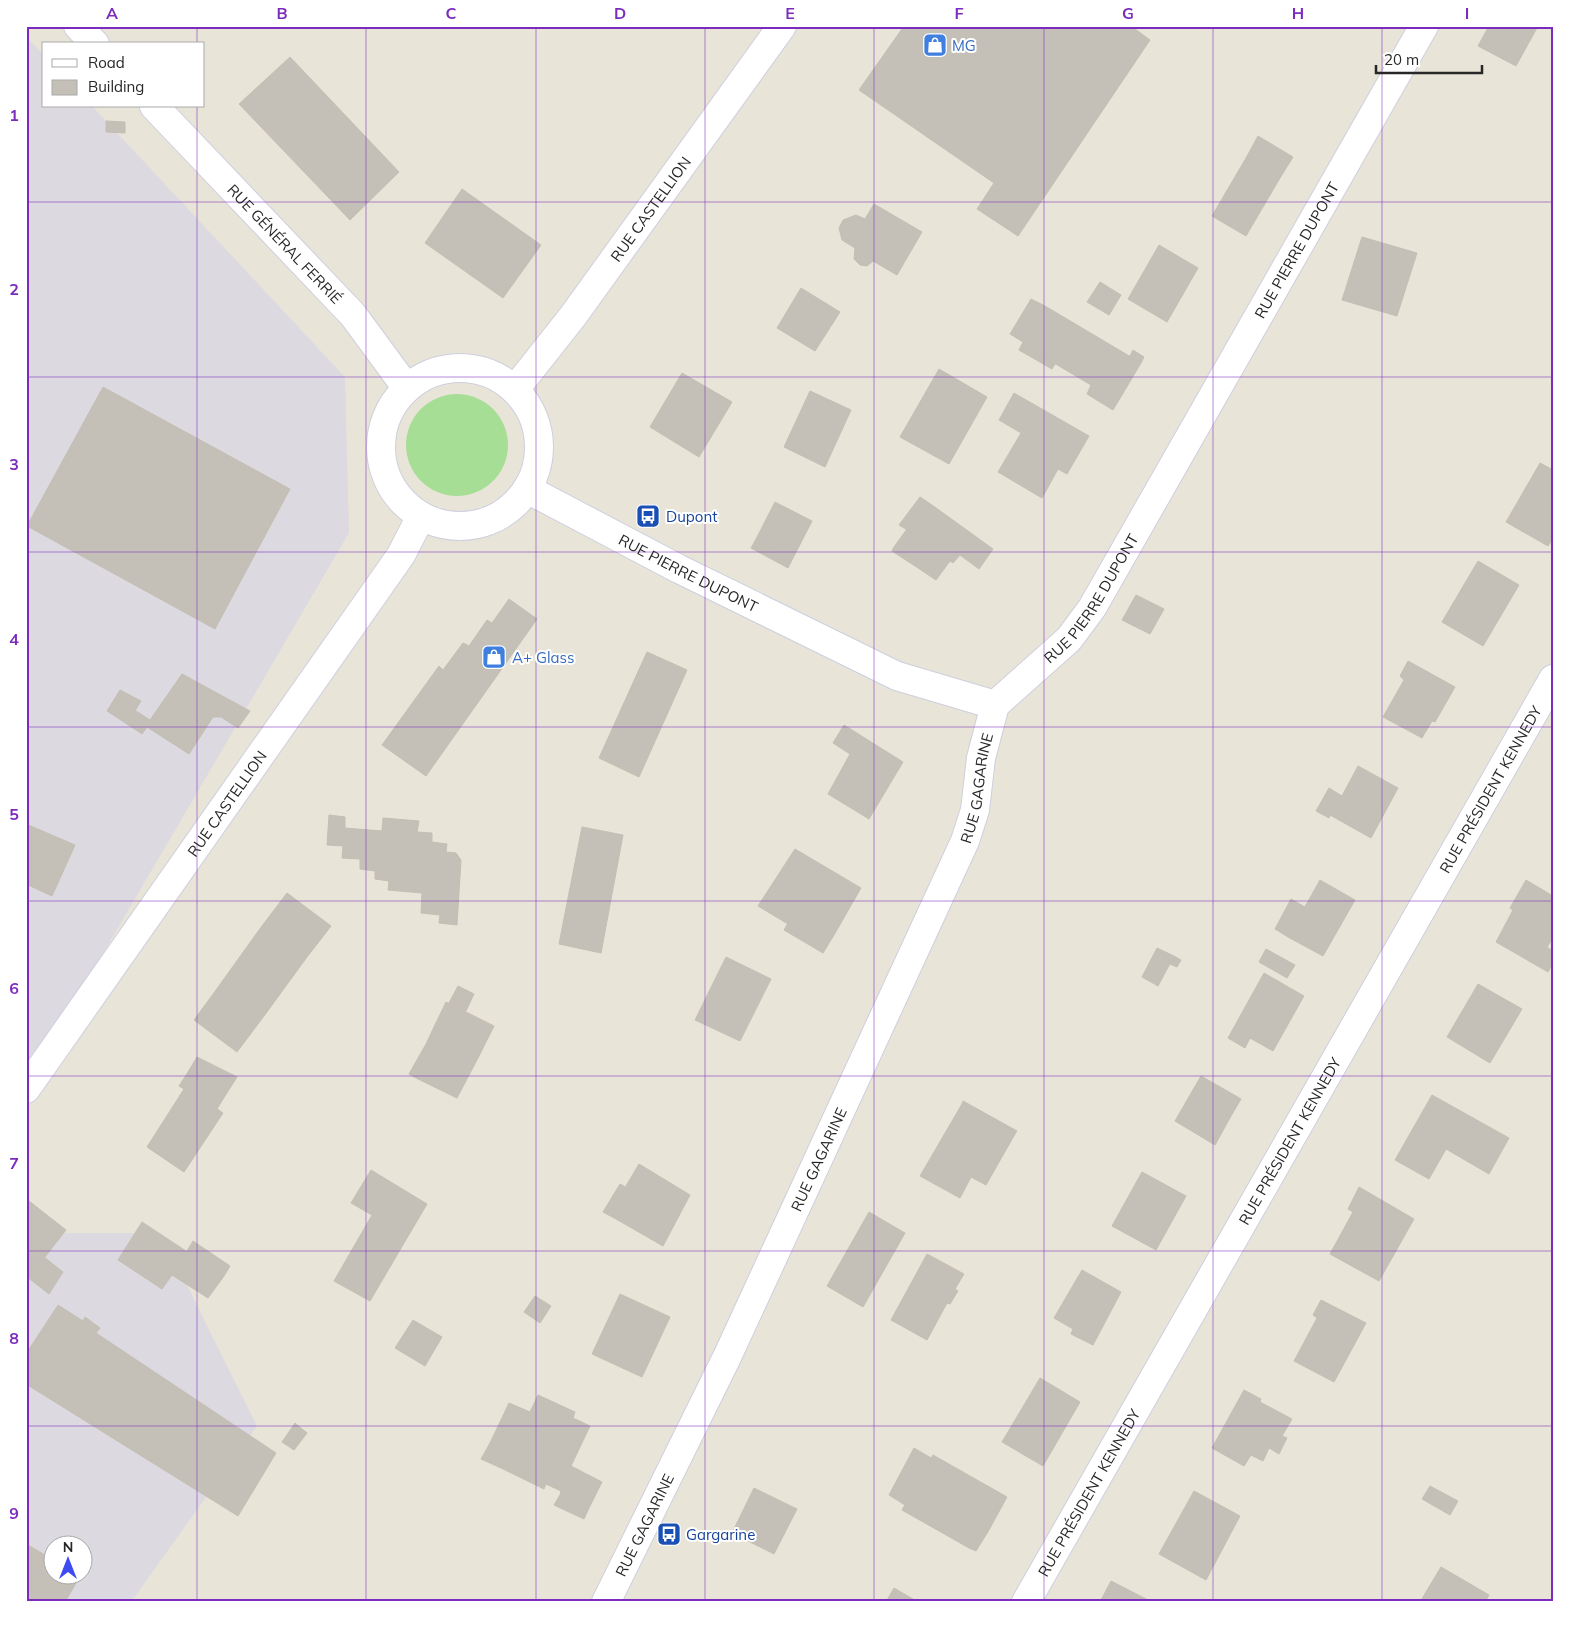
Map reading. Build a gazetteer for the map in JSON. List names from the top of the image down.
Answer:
{
  "streets": {
    "street": [
      "RUE CASTELLION",
      "RUE GÉNÉRAL FERRIÉ",
      "RUE PIERRE DUPONT",
      "RUE GAGARINE",
      "RUE PRÉSIDENT KENNEDY"
    ]
  },
  "crossings": [
    ["RUE CASTELLION", "RUE GÉNÉRAL FERRIÉ"],
    ["RUE CASTELLION", "RUE PIERRE DUPONT"],
    ["RUE GÉNÉRAL FERRIÉ", "RUE PIERRE DUPONT"],
    ["RUE PIERRE DUPONT", "RUE GAGARINE"]
  ],
  "places": {
    "shop": ["MG", "A+ Glass"],
    "bus stop": ["Dupont", "Gargarine"]
  },
  "legend": ["Road", "Building"],
  "scale_bar": "20 m",
  "north": "top",
  "grid": {
    "columns": [
      "A",
      "B",
      "C",
      "D",
      "E",
      "F",
      "G",
      "H",
      "I"
    ],
    "rows": [
      "1",
      "2",
      "3",
      "4",
      "5",
      "6",
      "7",
      "8",
      "9"
    ]
  }
}
